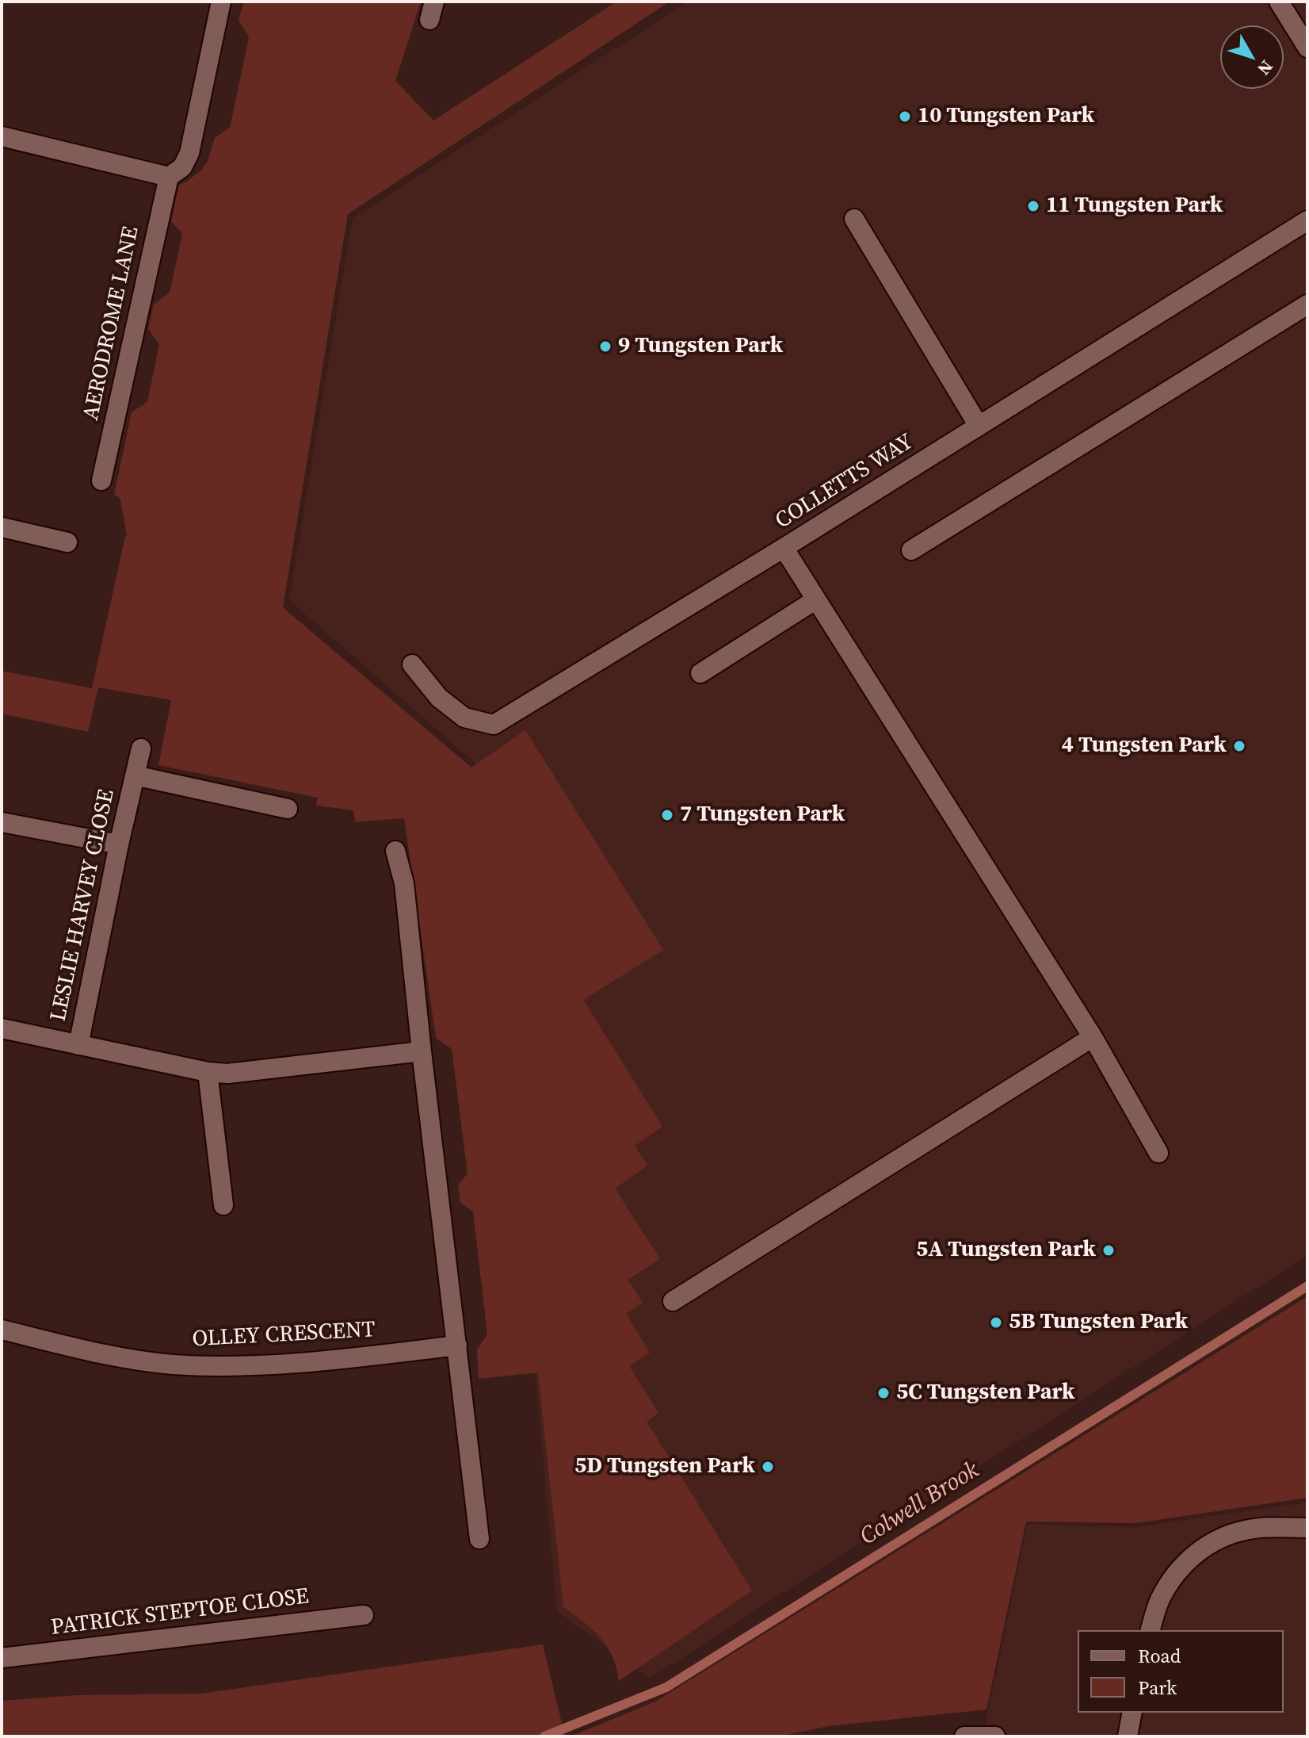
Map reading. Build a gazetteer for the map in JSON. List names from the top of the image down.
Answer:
{
  "streets": {
    "street": [
      "AERODROME LANE",
      "COLLETTS WAY",
      "LESLIE HARVEY CLOSE",
      "OLLEY CRESCENT",
      "PATRICK STEPTOE CLOSE"
    ]
  },
  "water": ["Colwell Brook"],
  "places": [
    "10 Tungsten Park",
    "11 Tungsten Park",
    "9 Tungsten Park",
    "4 Tungsten Park",
    "7 Tungsten Park",
    "5A Tungsten Park",
    "5B Tungsten Park",
    "5C Tungsten Park",
    "5D Tungsten Park"
  ],
  "legend": ["Road", "Park"],
  "north": "bottom right"
}
